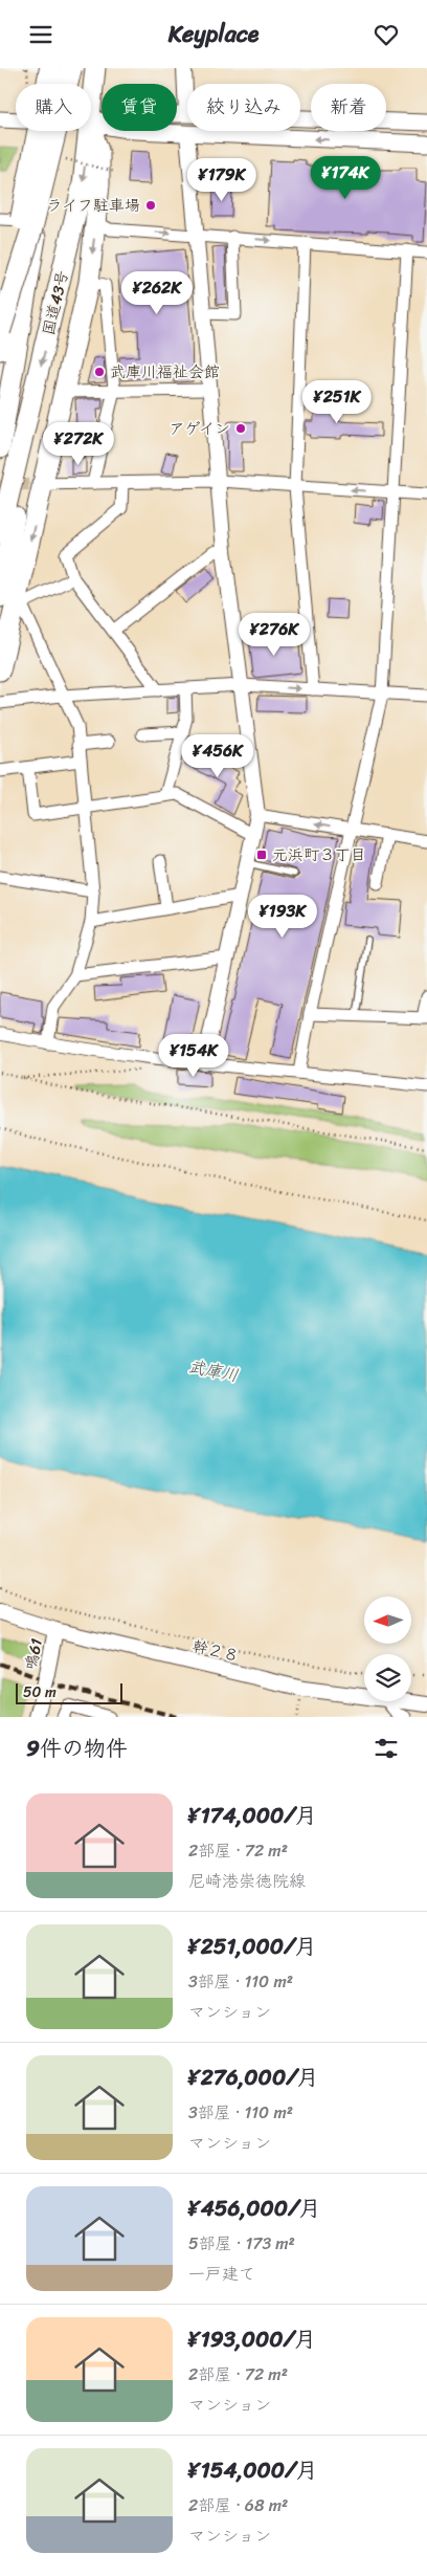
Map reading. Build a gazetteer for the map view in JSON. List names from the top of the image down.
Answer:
{
  "streets": {
    "highway": ["国道43号"],
    "street": ["幹２８", "鳴61"]
  },
  "crossings": [
    ["幹２８", "鳴61"]
  ],
  "water": ["武庫川"],
  "places": {
    "other": ["ライフ駐車場", "武庫川福祉会館", "アゲイン"],
    "transit": ["元浜町３丁目"]
  },
  "scale_bar": "50 m",
  "north": "left",
  "page": {
    "header": "Keyplace",
    "chip": [
      "購入",
      "賃貸",
      "絞り込み",
      "新着"
    ],
    "price": [
      "¥174K",
      "¥179K",
      "¥262K",
      "¥251K",
      "¥272K",
      "¥276K",
      "¥456K",
      "¥193K",
      "¥154K"
    ],
    "scale": "50 m",
    "heading": "9件の物件",
    "list": [
      {
        "name": "¥174,000/月",
        "note": "2部屋 · 72 m² · 尼崎港崇徳院線"
      },
      {
        "name": "¥251,000/月",
        "note": "3部屋 · 110 m² · マンション"
      },
      {
        "name": "¥276,000/月",
        "note": "3部屋 · 110 m² · マンション"
      },
      {
        "name": "¥456,000/月",
        "note": "5部屋 · 173 m² · 一戸建て"
      },
      {
        "name": "¥193,000/月",
        "note": "2部屋 · 72 m² · マンション"
      },
      {
        "name": "¥154,000/月",
        "note": "2部屋 · 68 m² · マンション"
      }
    ]
  }
}
